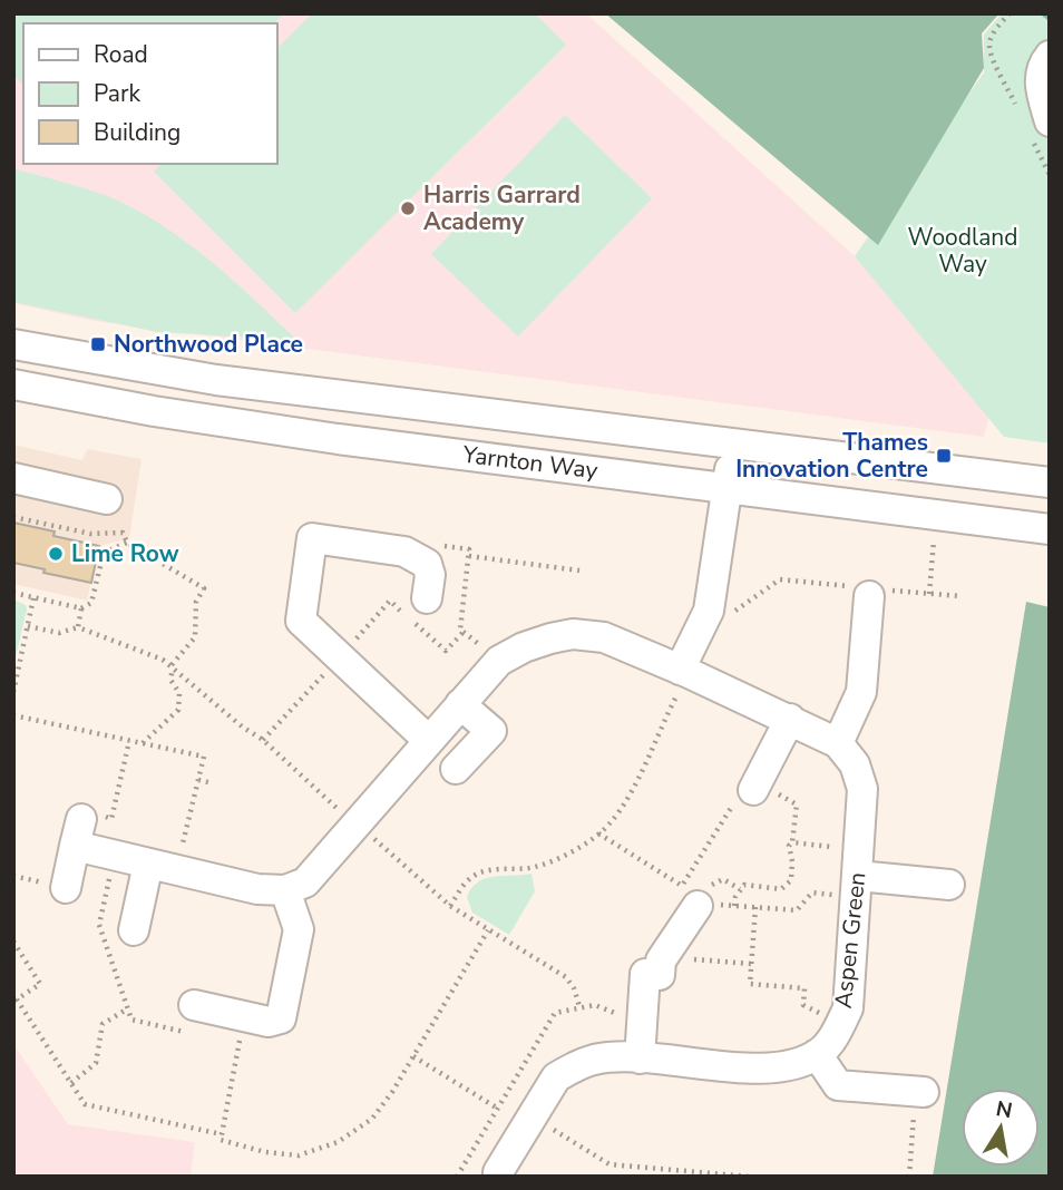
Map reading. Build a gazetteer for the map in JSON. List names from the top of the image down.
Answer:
{
  "streets": {
    "street": ["Yarnton Way", "Aspen Green"]
  },
  "parks": ["Woodland Way"],
  "places": {
    "other": ["Harris Garrard Academy", "Lime Row"],
    "transit": ["Northwood Place", "Thames Innovation Centre"]
  },
  "legend": ["Road", "Park", "Building"],
  "north": "top"
}
